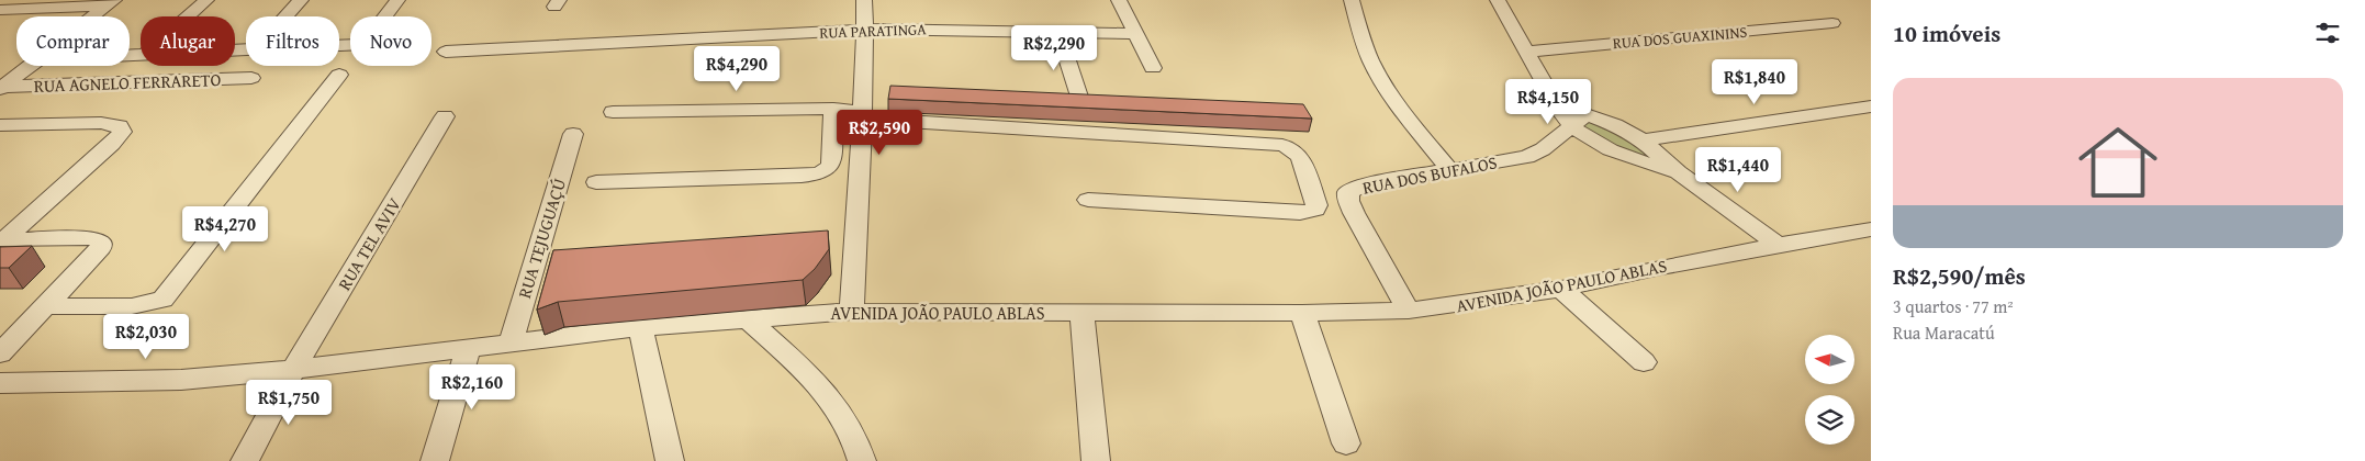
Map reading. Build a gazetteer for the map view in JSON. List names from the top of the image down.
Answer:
{
  "streets": {
    "street": [
      "RUA PARATINGA",
      "RUA DOS GUAXININS",
      "RUA AGNELO FERRARETO",
      "RUA DOS BUFALOS",
      "RUA TEJUGUAÇÚ",
      "RUA TEL AVIV",
      "AVENIDA JOÃO PAULO ABLAS"
    ]
  },
  "crossings": [
    ["RUA DOS BUFALOS", "AVENIDA JOÃO PAULO ABLAS"],
    ["RUA TEJUGUAÇÚ", "AVENIDA JOÃO PAULO ABLAS"],
    ["RUA TEL AVIV", "AVENIDA JOÃO PAULO ABLAS"]
  ],
  "north": "left",
  "page": {
    "heading": "10 imóveis",
    "chip": [
      "Comprar",
      "Alugar",
      "Filtros",
      "Novo"
    ],
    "price": [
      "R$2,290",
      "R$4,290",
      "R$1,840",
      "R$4,150",
      "R$2,590",
      "R$1,440",
      "R$4,270",
      "R$2,030",
      "R$2,160",
      "R$1,750"
    ],
    "list": [
      {
        "name": "R$2,590/mês",
        "note": "3 quartos · 77 m² · Rua Maracatú"
      }
    ]
  }
}
